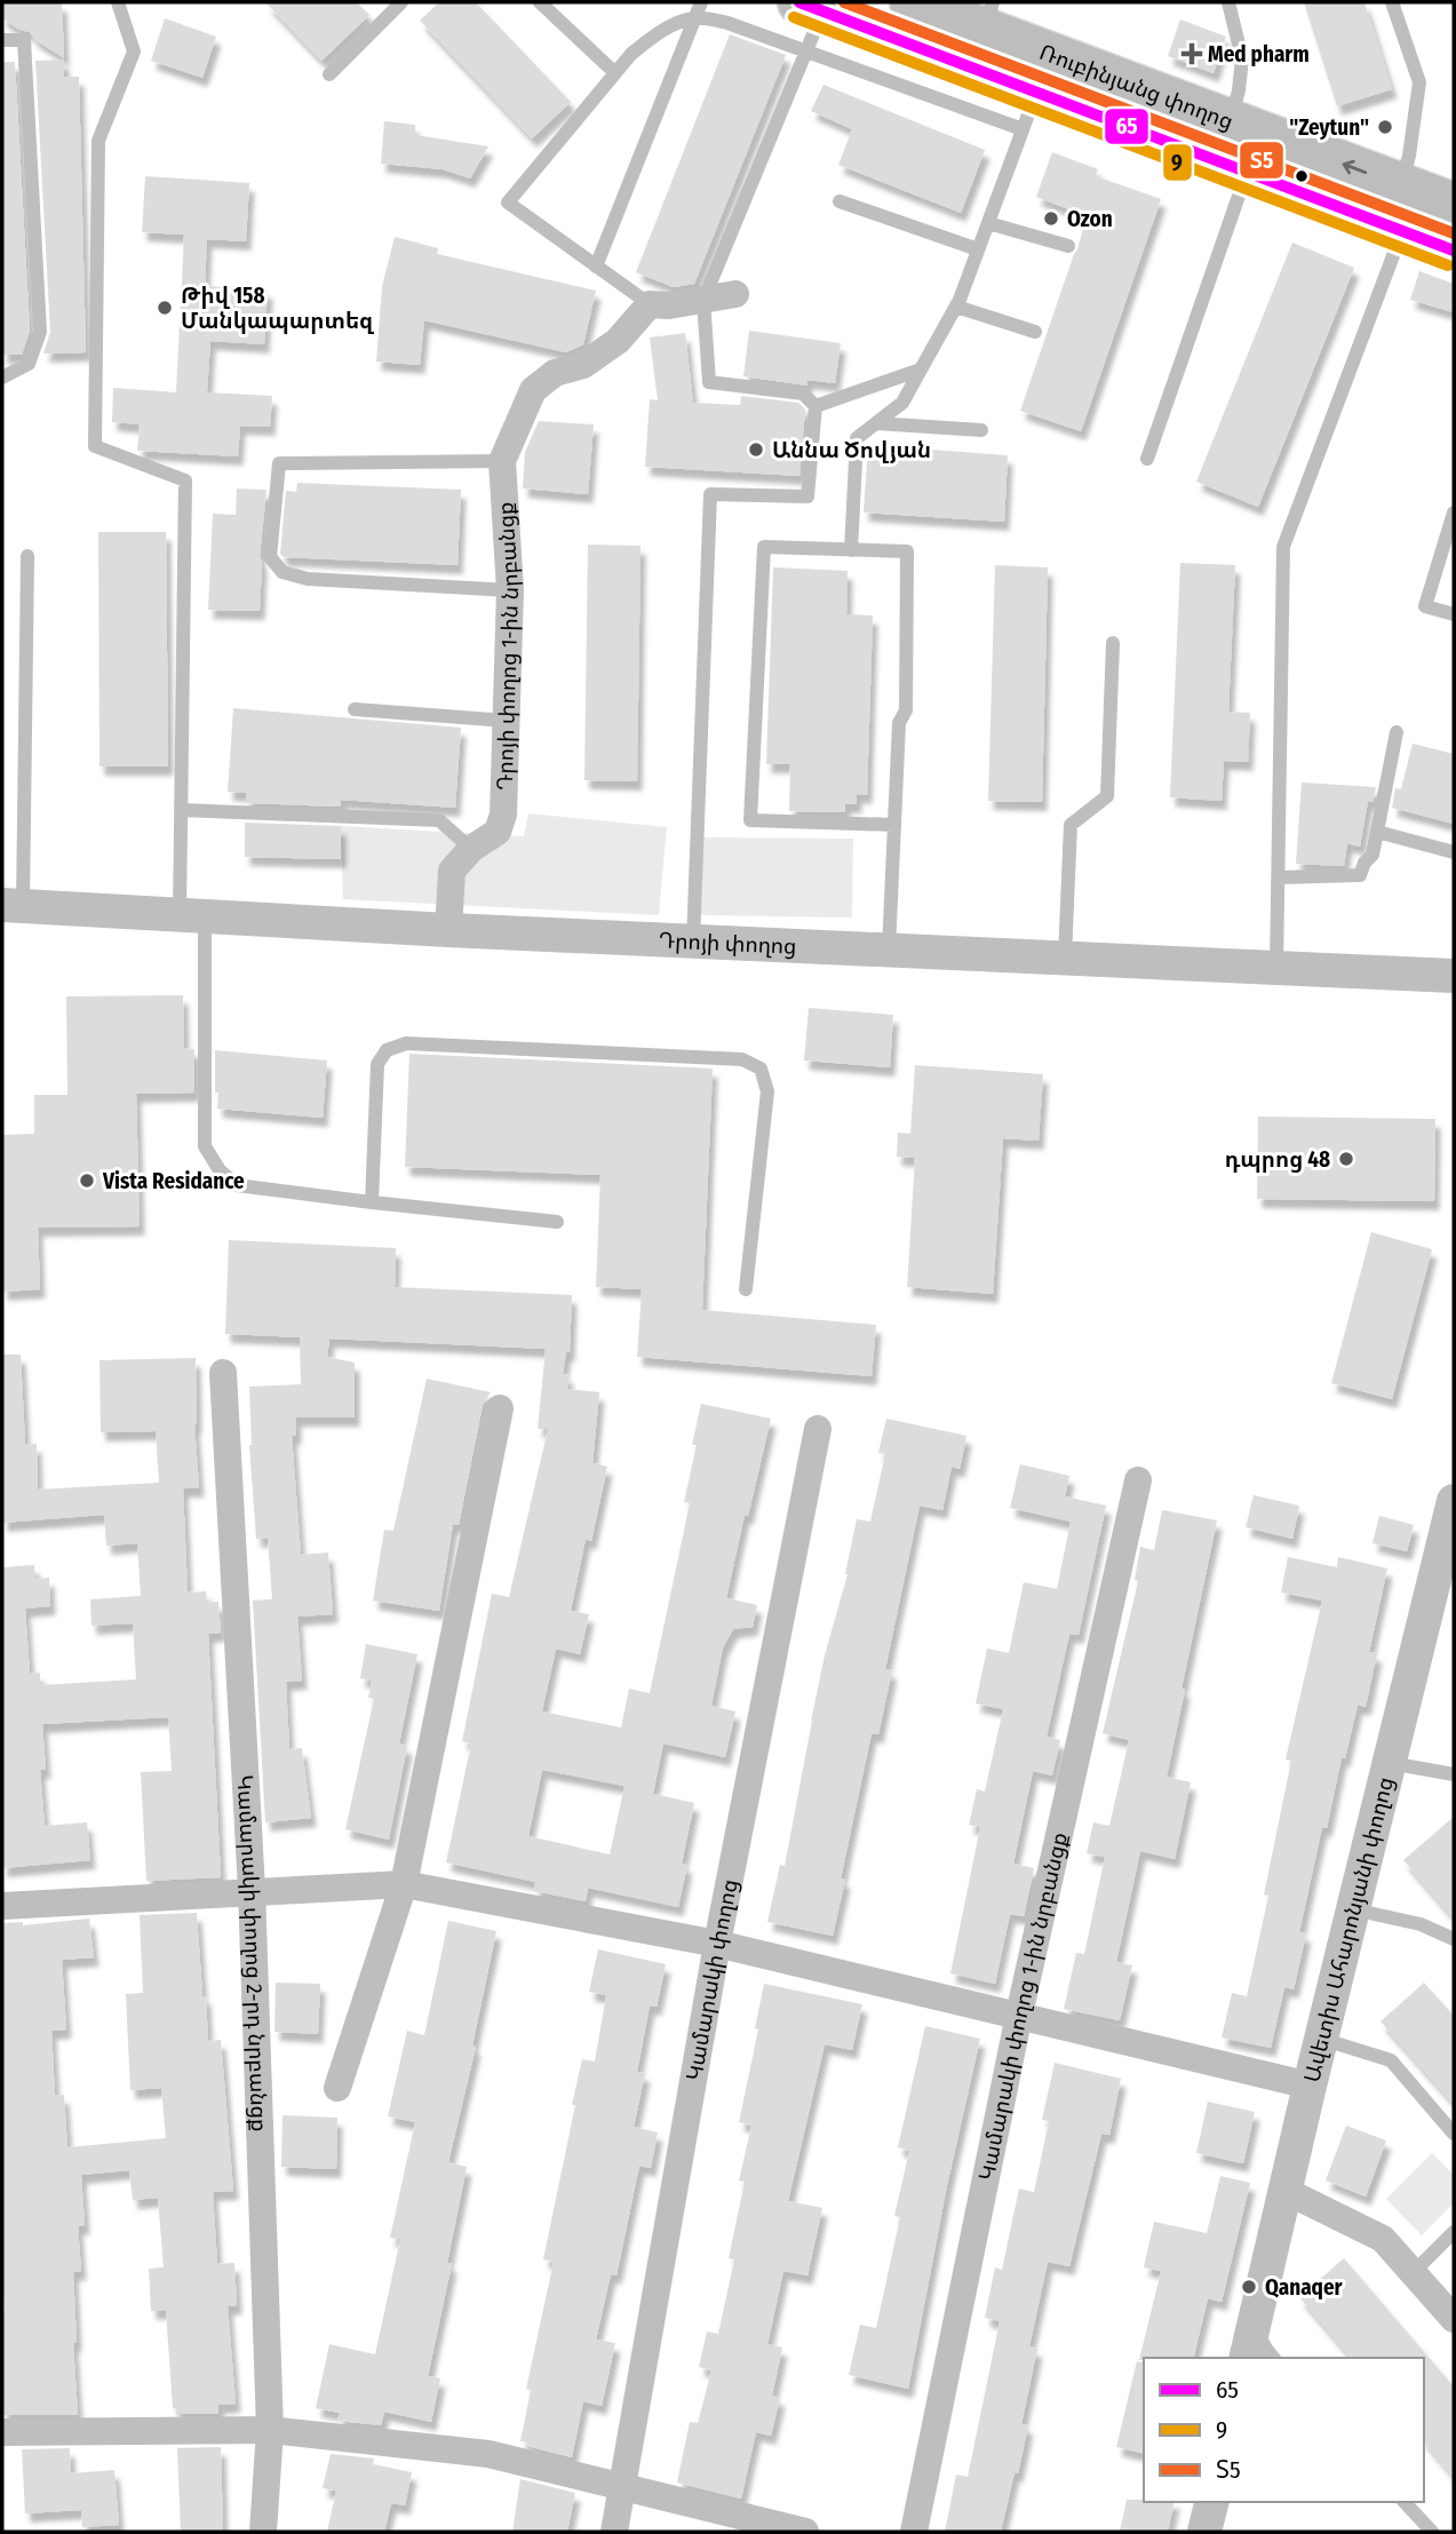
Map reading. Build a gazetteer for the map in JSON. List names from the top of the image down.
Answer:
{
  "streets": {
    "main road": ["Ռուբինյանց փողոց"],
    "street": [
      "Դրոյի փողոց 1-ին նրբանցք",
      "Դրոյի փողոց",
      "Ավետիս Ահարոնյանի փողոց",
      "Կամարակի փողոց 2-րդ նրբանցք",
      "Կամարակի փողոց",
      "Կամարակի փողոց 1-ին նրբանցք"
    ]
  },
  "crossings": [
    ["Դրոյի փողոց 1-ին նրբանցք", "Դրոյի փողոց"]
  ],
  "places": {
    "health": ["Med pharm"],
    "other": [
      "\"Zeytun\"",
      "Ozon",
      "Թիվ 158 Մանկապարտեզ",
      "Աննա Ծովյան",
      "դպրոց 48",
      "Vista Residance",
      "Qanaqer"
    ]
  },
  "lines": ["transit line 65", "transit line Տ5", "transit line 9"],
  "legend": ["65", "9", "Տ5"]
}
